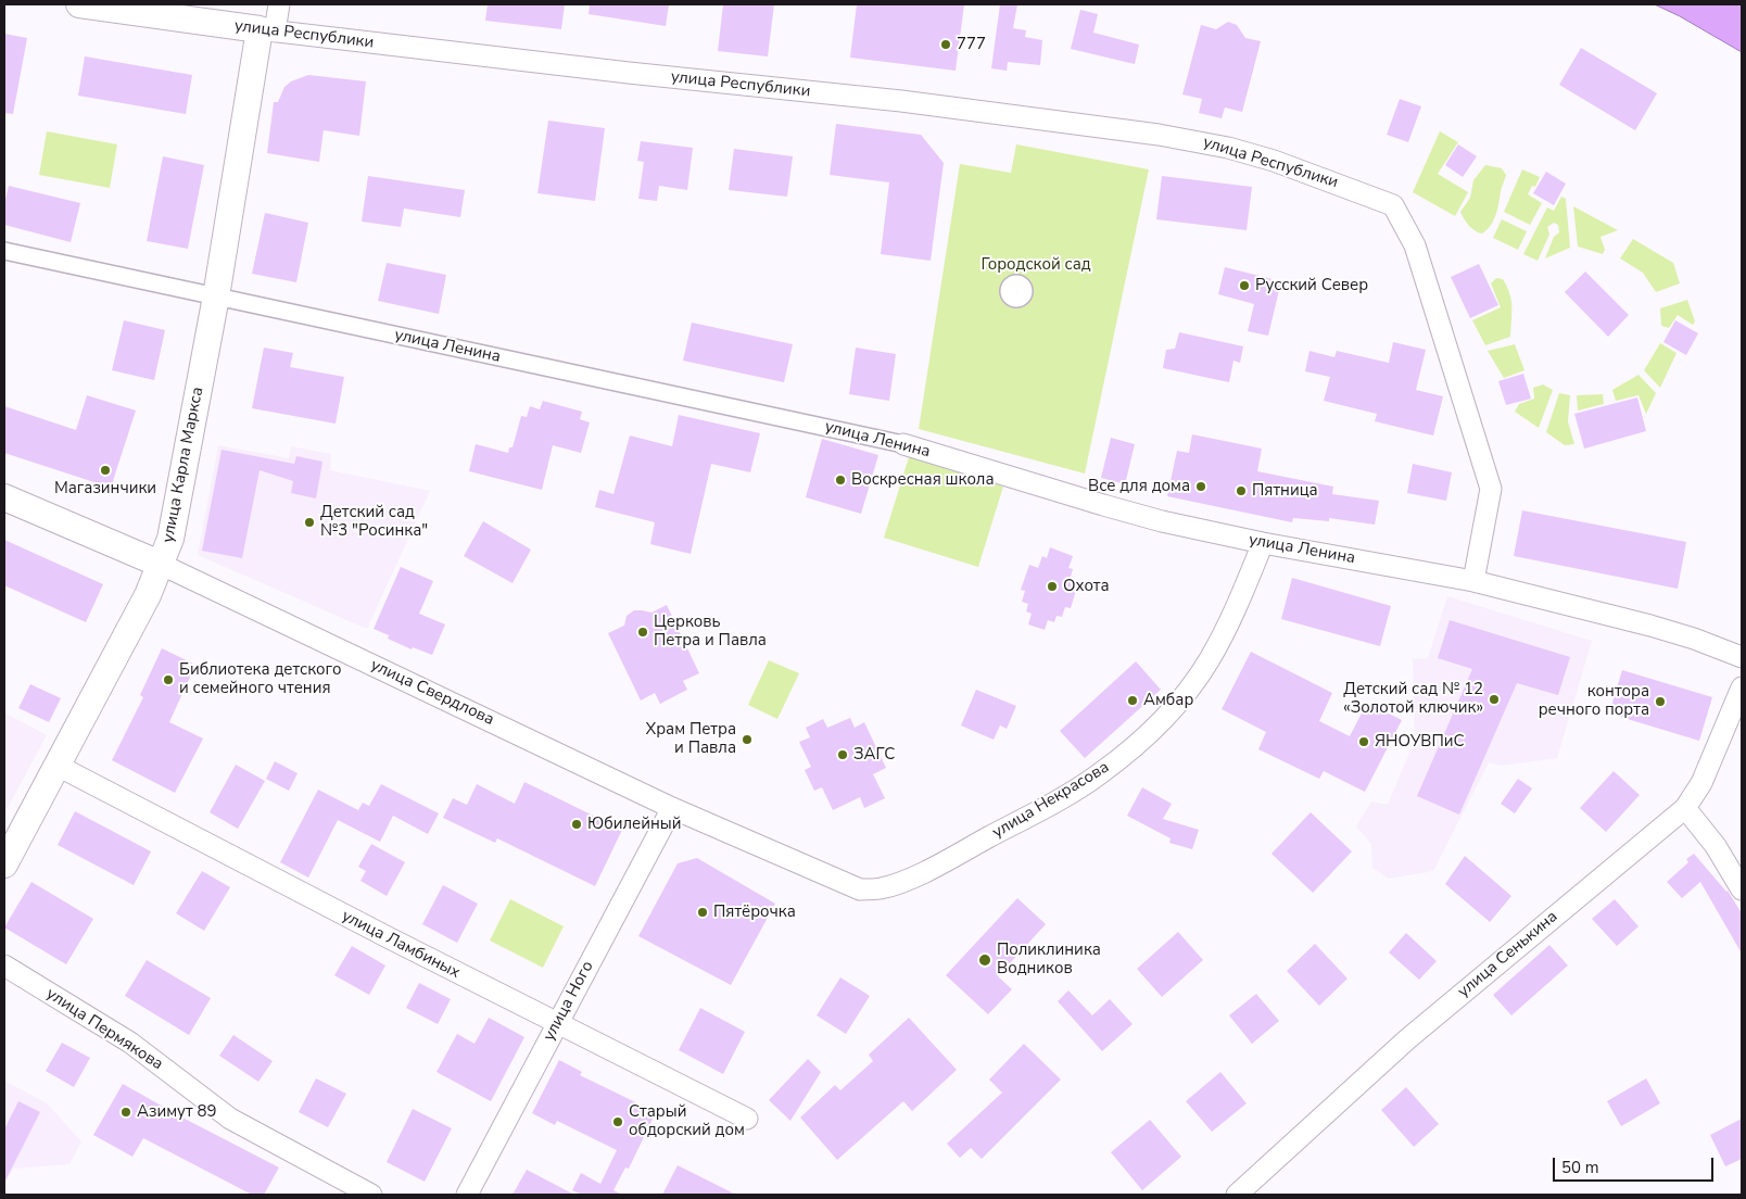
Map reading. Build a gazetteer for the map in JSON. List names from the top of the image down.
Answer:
{
  "streets": {
    "street": [
      "улица Республики",
      "улица Ленина",
      "улица Карла Маркса",
      "улица Свердлова",
      "улица Некрасова",
      "улица Ламбиных",
      "улица Сенькина",
      "улица Ного",
      "улица Пермякова"
    ]
  },
  "crossings": [
    ["улица Республики", "улица Ленина"],
    ["улица Республики", "улица Карла Маркса"],
    ["улица Ленина", "улица Карла Маркса"],
    ["улица Ленина", "улица Некрасова"],
    ["улица Карла Маркса", "улица Свердлова"],
    ["улица Карла Маркса", "улица Ламбиных"],
    ["улица Свердлова", "улица Некрасова"],
    ["улица Свердлова", "улица Ного"],
    ["улица Ламбиных", "улица Ного"]
  ],
  "parks": ["Городской сад"],
  "places": [
    "777",
    "Русский Север",
    "Магазинчики",
    "Воскресная школа",
    "Все для дома",
    "Пятница",
    "Детский сад №3 \"Росинка\"",
    "Охота",
    "Церковь Петра и Павла",
    "Библиотека детского и семейного чтения",
    "Детский сад № 12 «Золотой ключик»",
    "Амбар",
    "контора речного порта",
    "Храм Петра и Павла",
    "ЯНОУВПиС",
    "ЗАГС",
    "Юбилейный",
    "Пятёрочка",
    "Поликлиника Водников",
    "Азимут 89",
    "Старый обдорский дом"
  ],
  "scale_bar": "50 m"
}
